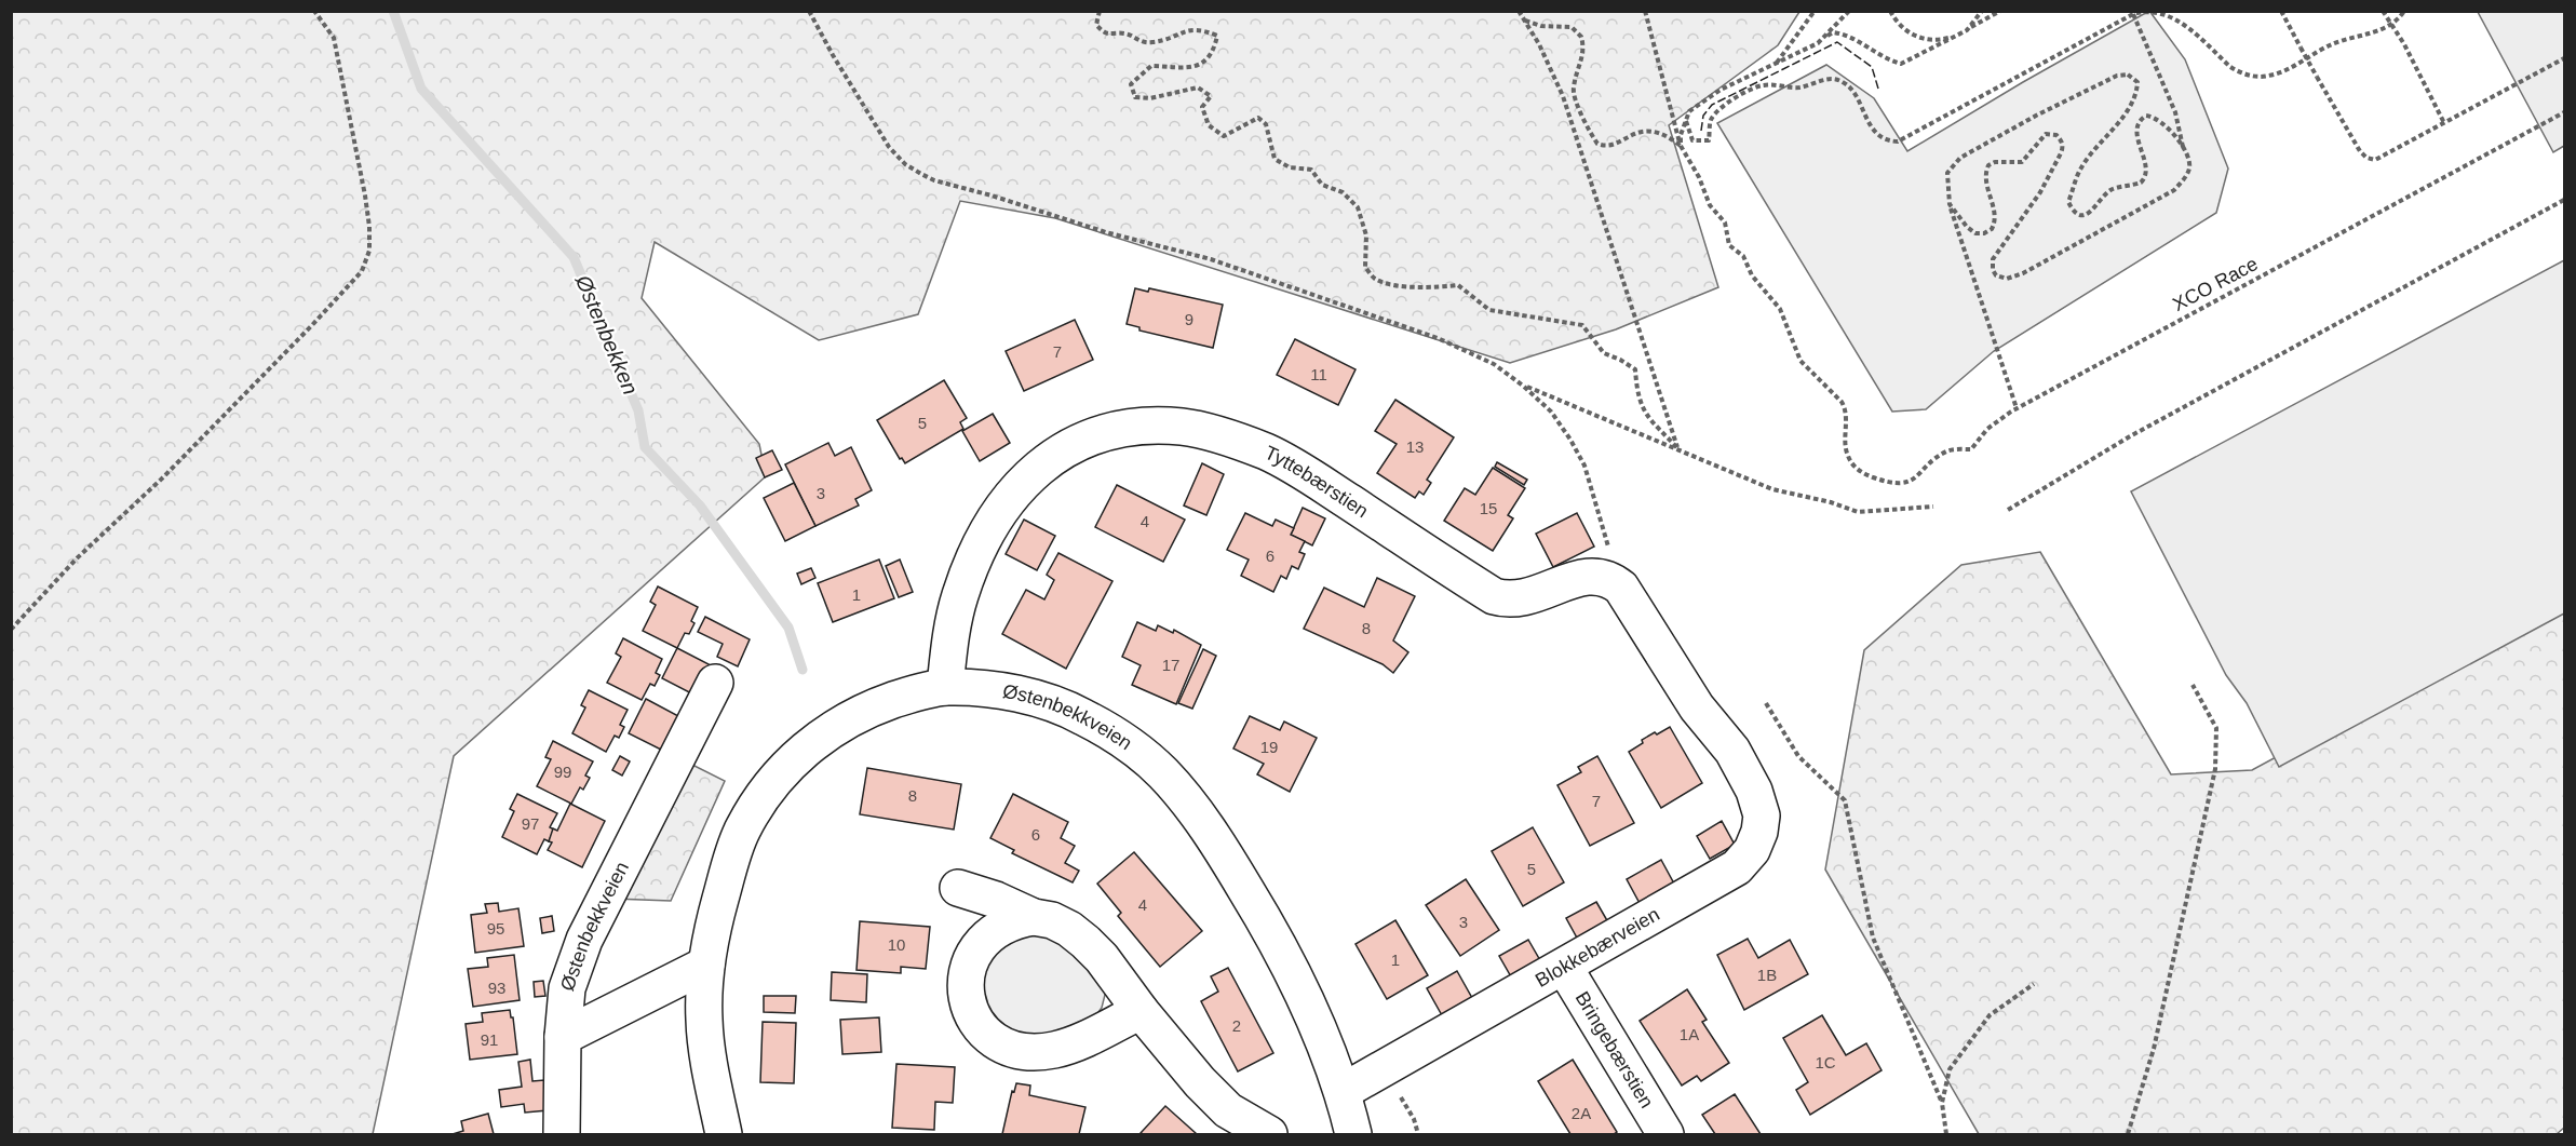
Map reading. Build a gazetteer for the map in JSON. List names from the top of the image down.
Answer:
{
  "streets": {
    "street": [
      "Tyttebærstien",
      "Østenbekkveien",
      "Blokkebærveien",
      "Bringebærstien"
    ],
    "path": ["XCO Race"]
  },
  "crossings": [
    ["Tyttebærstien", "Østenbekkveien"],
    ["Tyttebærstien", "Blokkebærveien"],
    ["Østenbekkveien", "Blokkebærveien"],
    ["Blokkebærveien", "Bringebærstien"]
  ],
  "water": ["Østenbekken"],
  "house_numbers": [
    "9",
    "7",
    "11",
    "5",
    "13",
    "3",
    "15",
    "4",
    "6",
    "1",
    "8",
    "17",
    "19",
    "99",
    "8",
    "7",
    "97",
    "6",
    "5",
    "4",
    "3",
    "95",
    "10",
    "1",
    "1B",
    "93",
    "2",
    "1A",
    "91",
    "1C",
    "2A"
  ]
}
